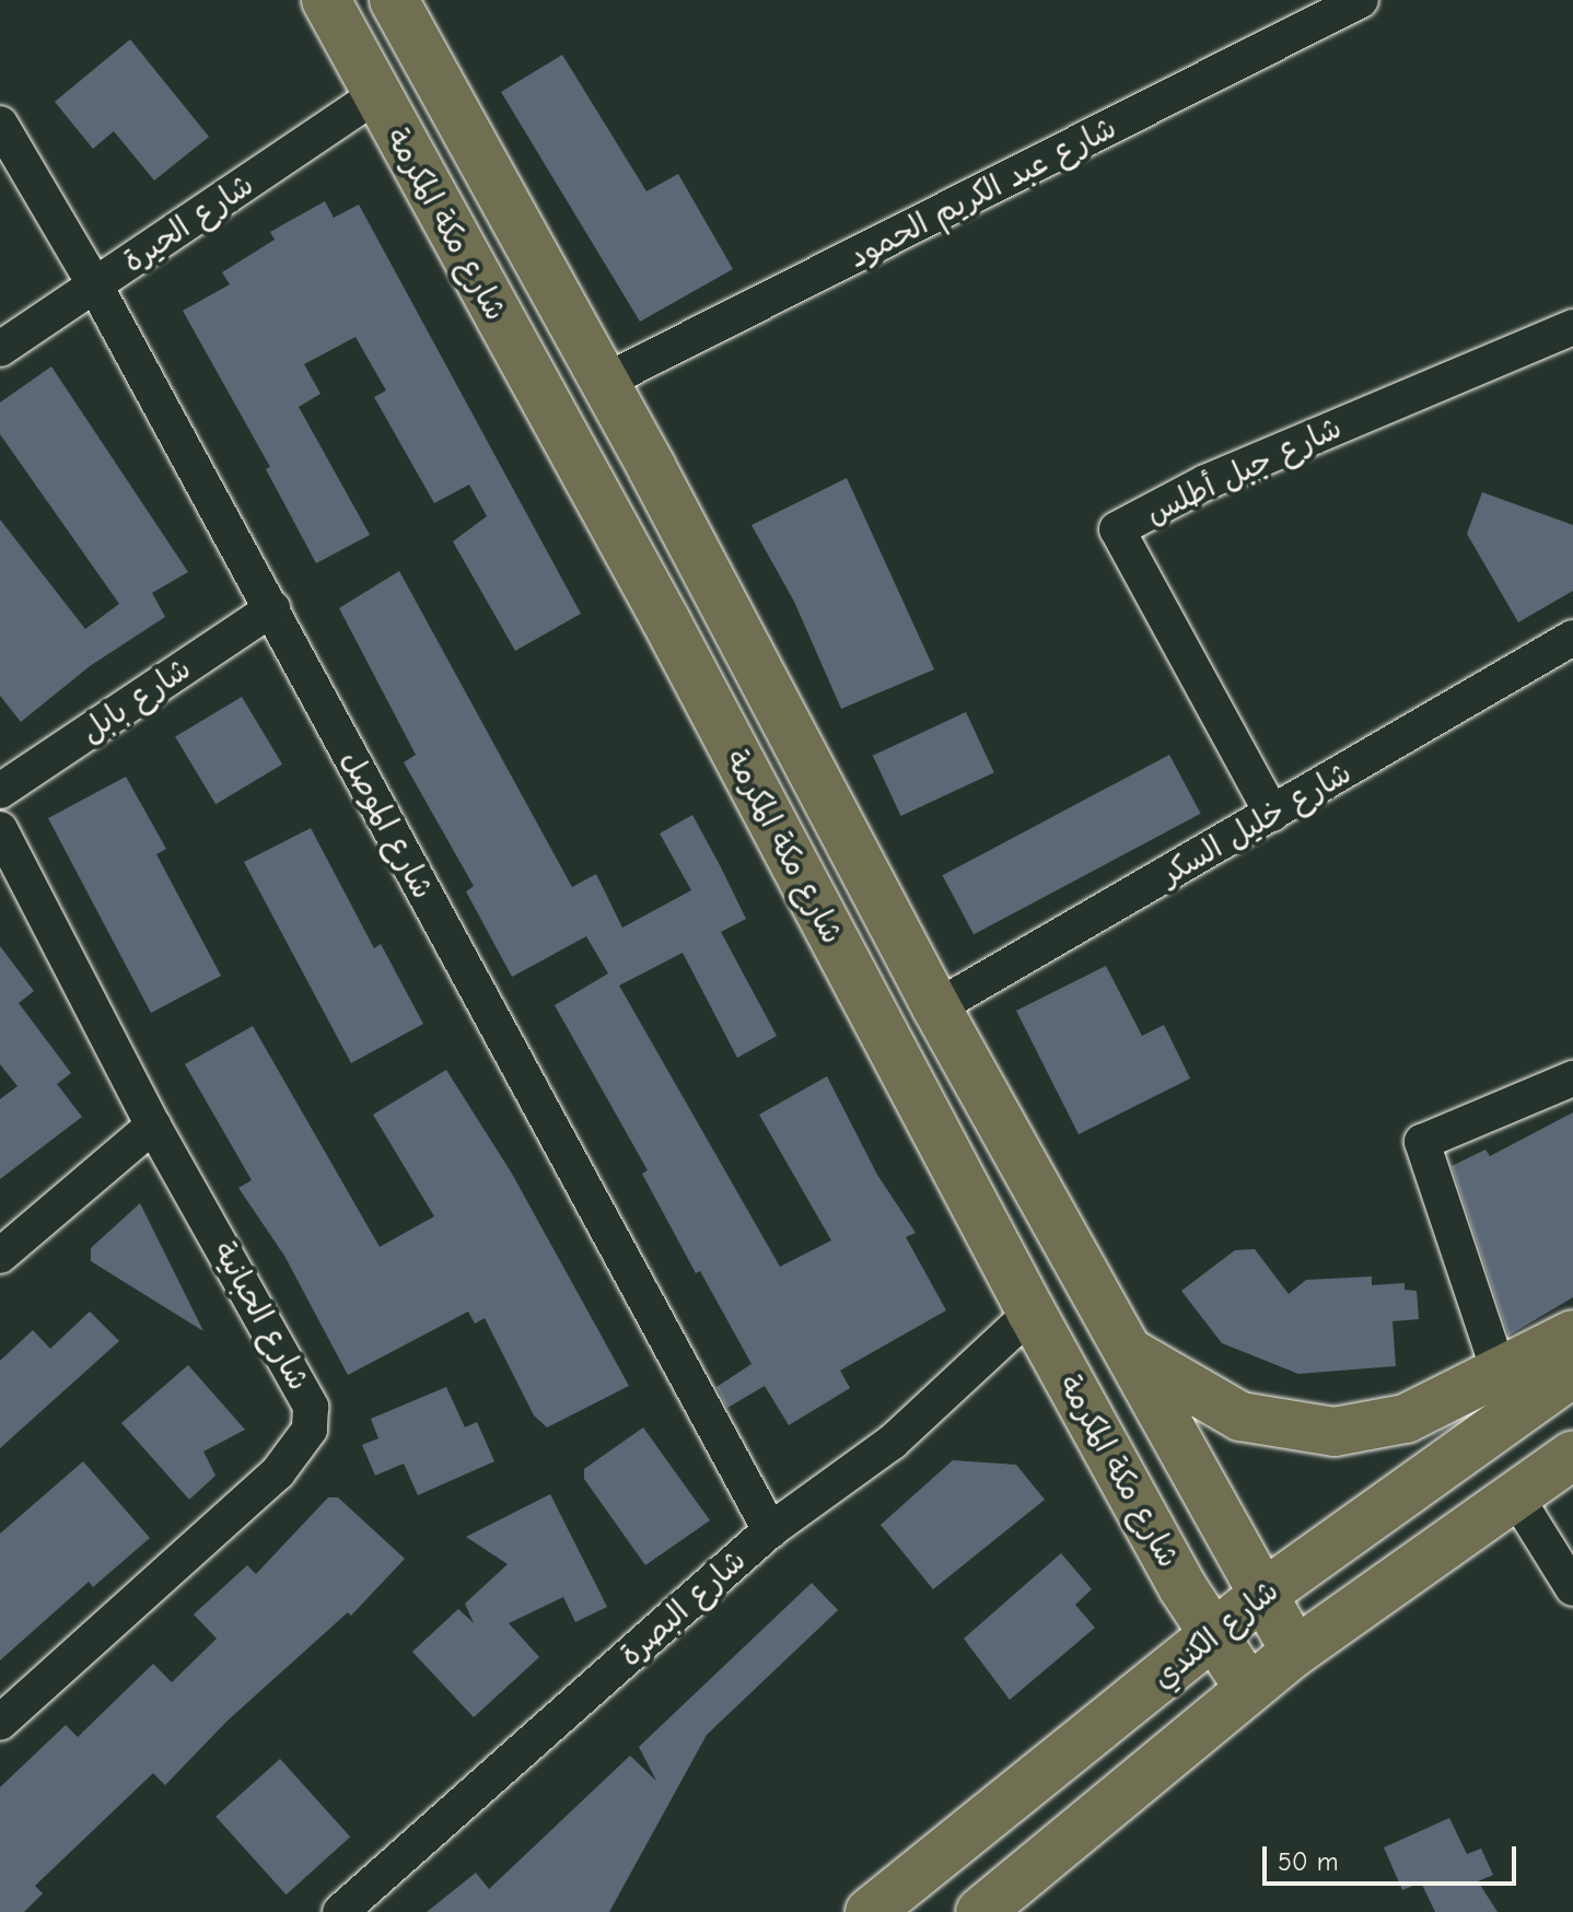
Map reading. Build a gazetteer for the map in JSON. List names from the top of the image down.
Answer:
{
  "streets": {
    "main road": ["شارع مكة المكرمة", "شارع الكندي"],
    "street": [
      "شارع عبد الكريم الحمود",
      "شارع الحيرة",
      "شارع جبل أطلس",
      "شارع بابل",
      "شارع خليل السكر",
      "شارع الموصل",
      "شارع الحبانية",
      "شارع البصرة"
    ]
  },
  "crossings": [
    ["شارع عبد الكريم الحمود", "شارع مكة المكرمة"],
    ["شارع الحيرة", "شارع مكة المكرمة"],
    ["شارع الحيرة", "شارع الموصل"],
    ["شارع مكة المكرمة", "شارع خليل السكر"],
    ["شارع مكة المكرمة", "شارع البصرة"],
    ["شارع مكة المكرمة", "شارع الكندي"],
    ["شارع جبل أطلس", "شارع خليل السكر"],
    ["شارع بابل", "شارع الموصل"],
    ["شارع الموصل", "شارع البصرة"]
  ],
  "scale_bar": "50 m"
}
